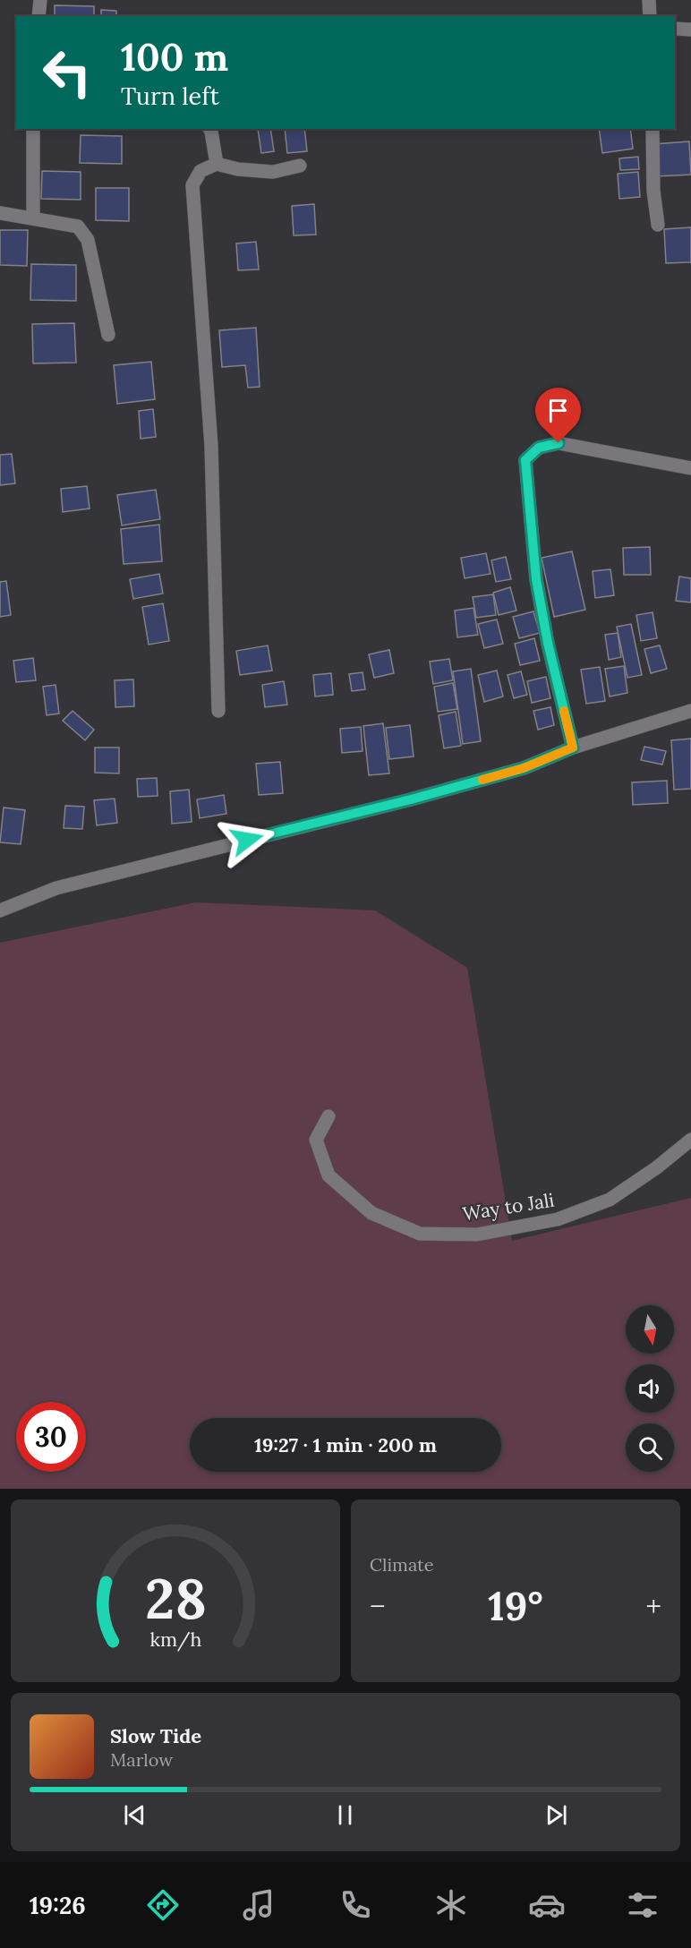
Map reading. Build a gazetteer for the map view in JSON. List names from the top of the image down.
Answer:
{
  "streets": {
    "street": ["Way to Jali"]
  },
  "north": "bottom",
  "page": {
    "turn": ["100 m", "Turn left"],
    "limit": "30",
    "trip": "19:27 · 1 min · 200 m",
    "tile": "Climate",
    "heat": ["−", "19°", "+"],
    "song": ["Slow Tide", "Marlow"],
    "tabs": "19:26",
    "gauge": ["28", "km/h"]
  }
}
